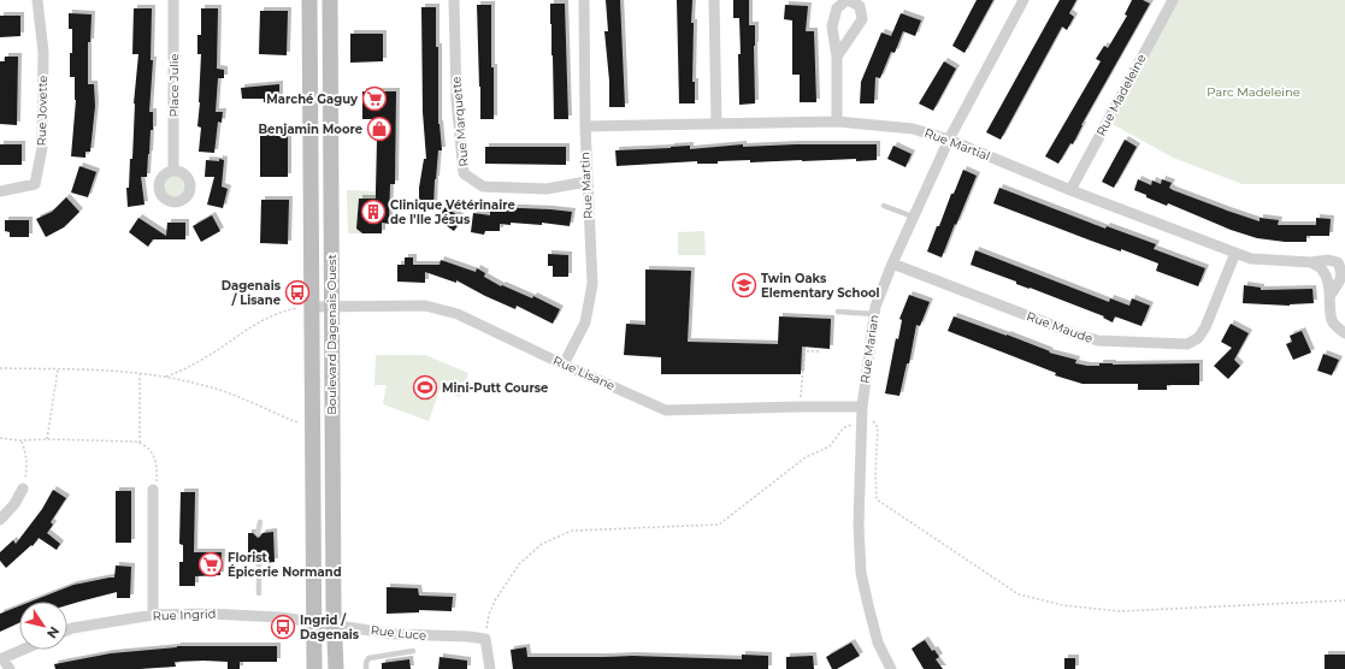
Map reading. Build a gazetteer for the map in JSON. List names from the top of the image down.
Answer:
{
  "streets": {
    "main road": ["Boulevard Dagenais Ouest"],
    "street": [
      "Place Julie",
      "Rue Madeleine",
      "Rue Jovette",
      "Rue Marquette",
      "Rue Martial",
      "Rue Martin",
      "Rue Maude",
      "Rue Marian",
      "Rue Lisane",
      "Rue Ingrid",
      "Rue Luce"
    ]
  },
  "crossings": [
    ["Rue Madeleine", "Rue Martial"],
    ["Rue Marquette", "Rue Martin"],
    ["Rue Martial", "Rue Martin"],
    ["Rue Martial", "Rue Maude"],
    ["Rue Martial", "Rue Marian"],
    ["Rue Martin", "Rue Lisane"],
    ["Rue Maude", "Rue Marian"],
    ["Boulevard Dagenais Ouest", "Rue Lisane"],
    ["Boulevard Dagenais Ouest", "Rue Ingrid"],
    ["Boulevard Dagenais Ouest", "Rue Luce"],
    ["Rue Marian", "Rue Lisane"],
    ["Rue Ingrid", "Rue Luce"]
  ],
  "parks": ["Parc Madeleine"],
  "places": {
    "supermarket": ["Marché Gaguy", "Florist Épicerie Normand"],
    "shop": ["Benjamin Moore"],
    "building": ["Clinique Vétérinaire de I'Ile Jésus"],
    "school or university": ["Twin Oaks Elementary School"],
    "bus stop": ["Dagenais / Lisane", "Ingrid / Dagenais"],
    "sports": ["Mini-Putt Course"]
  },
  "north": "bottom right"
}
